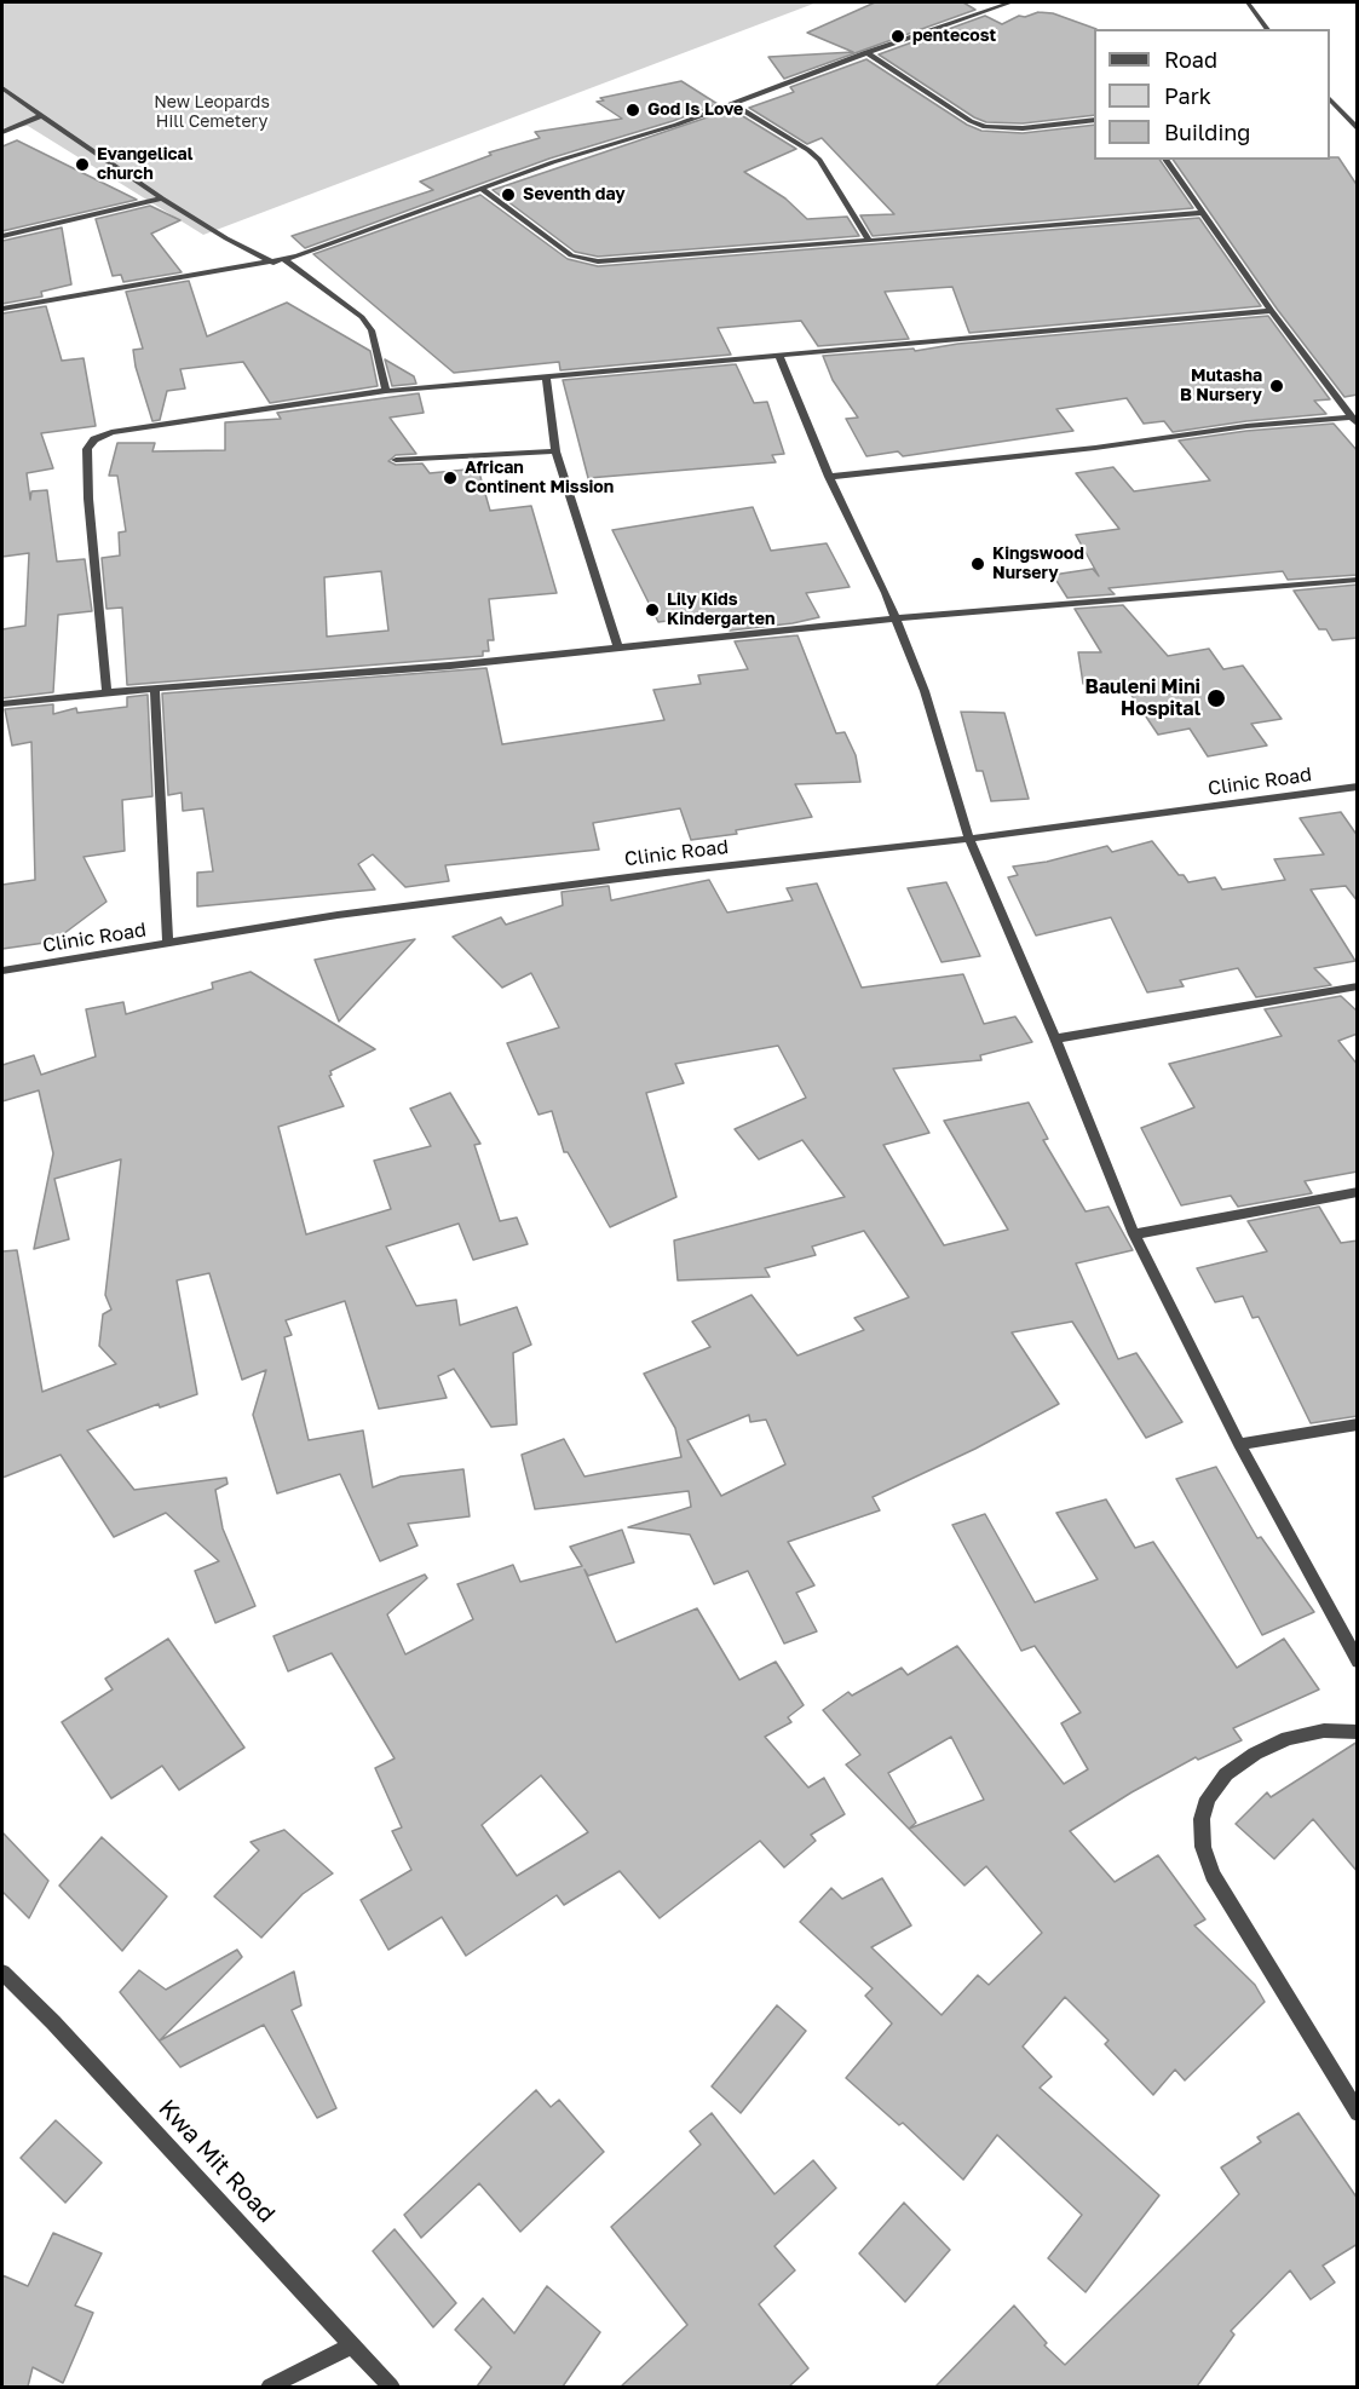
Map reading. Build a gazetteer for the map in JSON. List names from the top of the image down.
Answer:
{
  "streets": {
    "street": ["Clinic Road", "Kwa Mit Road"]
  },
  "parks": ["New Leopards Hill Cemetery"],
  "places": [
    "pentecost",
    "God Is Love",
    "Evangelical church",
    "Seventh day",
    "Mutasha B Nursery",
    "African Continent Mission",
    "Kingswood Nursery",
    "Lily Kids Kindergarten",
    "Bauleni Mini Hospital"
  ],
  "legend": ["Road", "Park", "Building"]
}
